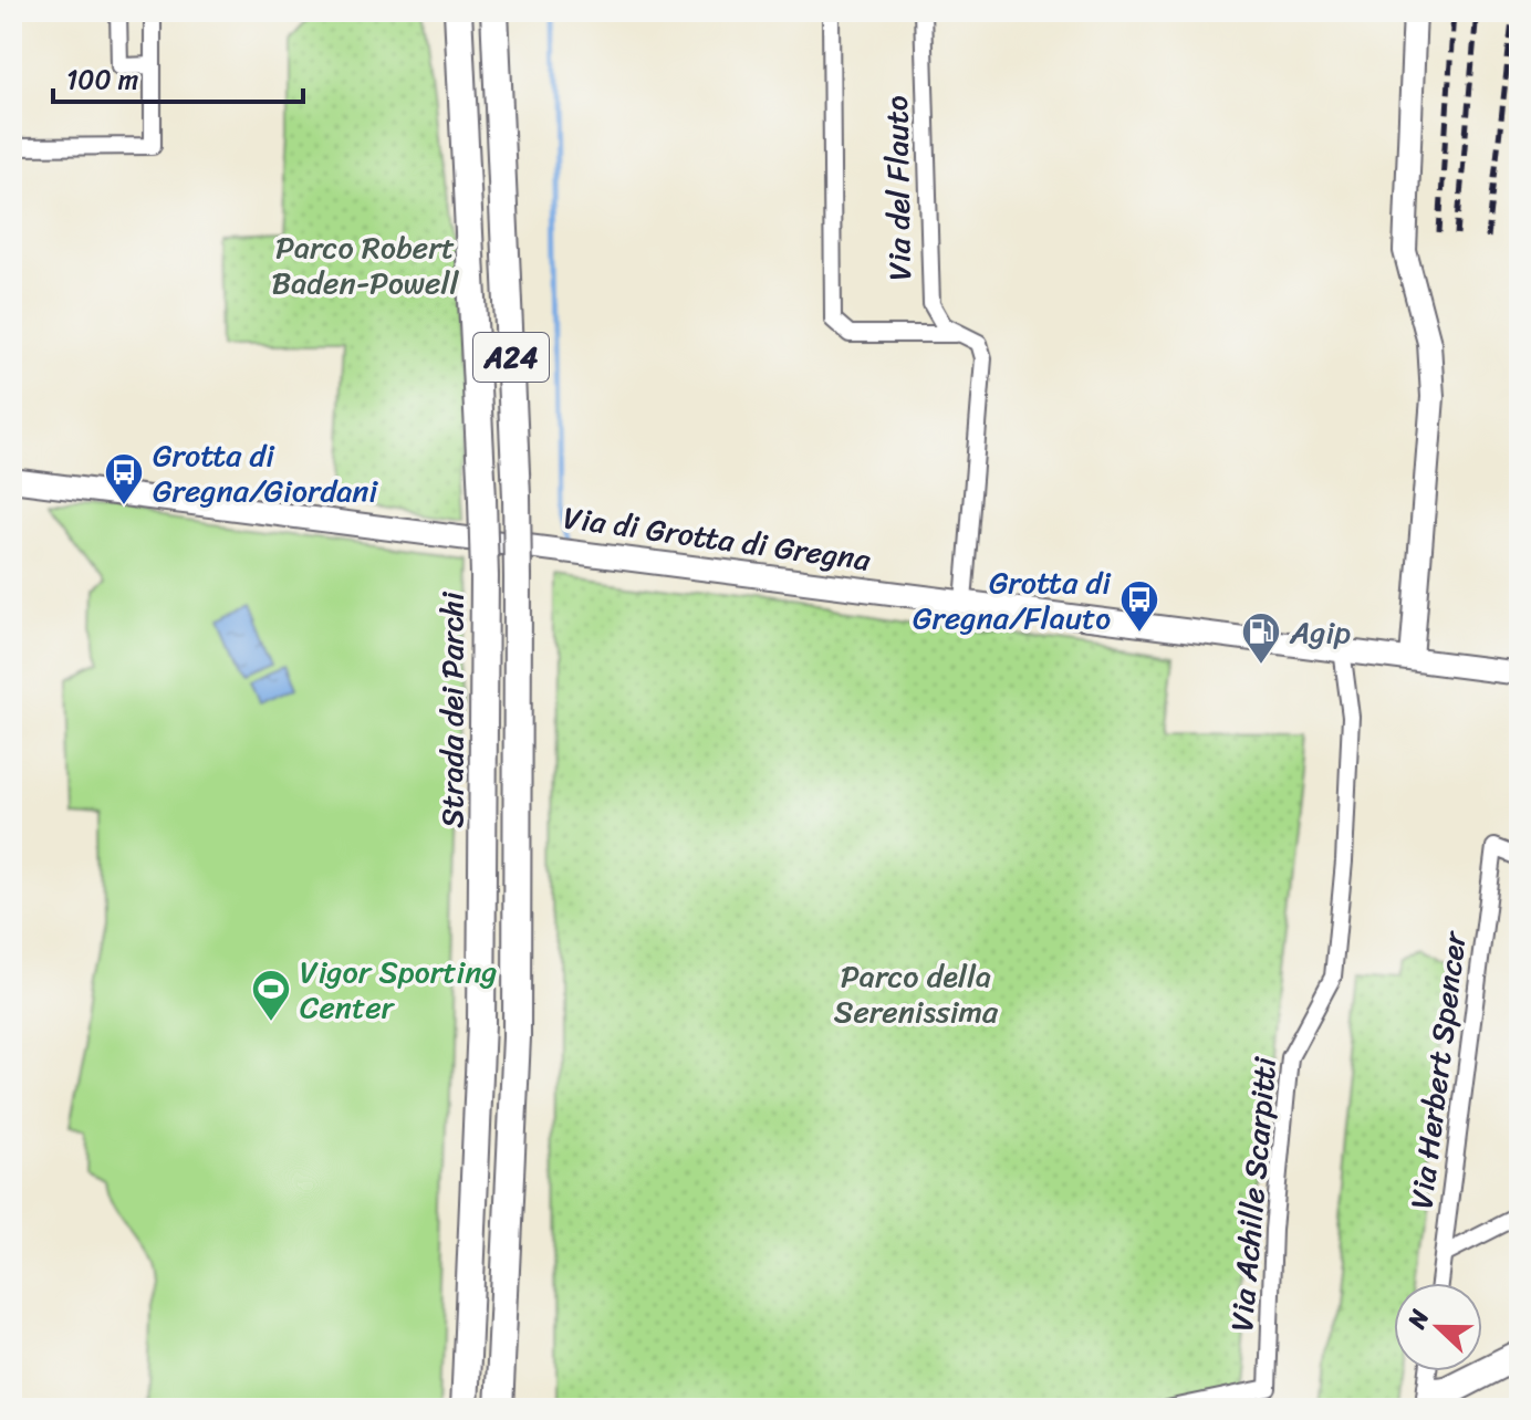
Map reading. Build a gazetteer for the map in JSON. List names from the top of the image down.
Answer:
{
  "streets": {
    "highway": ["A24", "Strada dei Parchi"],
    "street": [
      "Via del Flauto",
      "Via di Grotta di Gregna",
      "Via Herbert Spencer",
      "Via Achille Scarpitti"
    ]
  },
  "crossings": [
    ["Via del Flauto", "Via di Grotta di Gregna"],
    ["Via di Grotta di Gregna", "Via Achille Scarpitti"]
  ],
  "parks": ["Parco Robert Baden-Powell", "Parco della Serenissima"],
  "places": {
    "bus stop": ["Grotta di Gregna/Giordani", "Grotta di Gregna/Flauto"],
    "fuel station": ["Agip"],
    "sports": ["Vigor Sporting Center"]
  },
  "scale_bar": "100 m",
  "north": "left"
}
